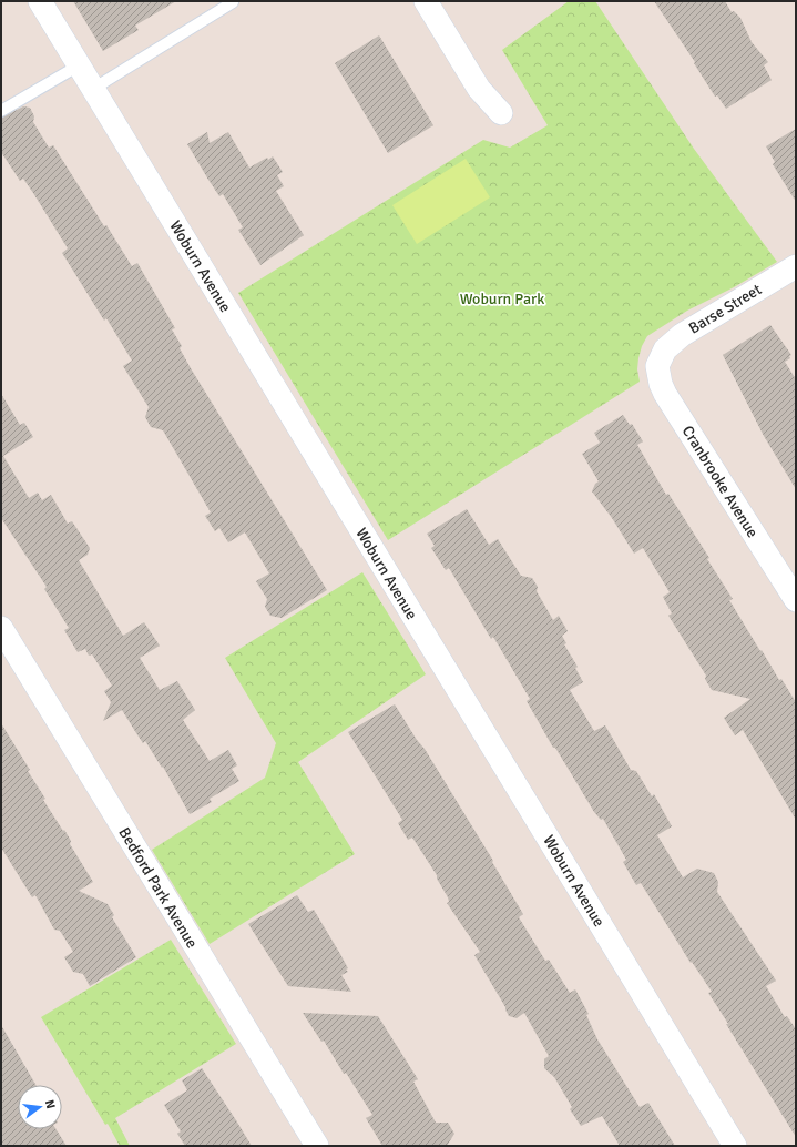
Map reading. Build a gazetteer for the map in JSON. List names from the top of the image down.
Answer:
{
  "streets": {
    "street": [
      "Woburn Avenue",
      "Barse Street",
      "Cranbrooke Avenue",
      "Bedford Park Avenue"
    ]
  },
  "crossings": [
    ["Barse Street", "Cranbrooke Avenue"]
  ],
  "parks": ["Woburn Park"],
  "north": "right"
}
